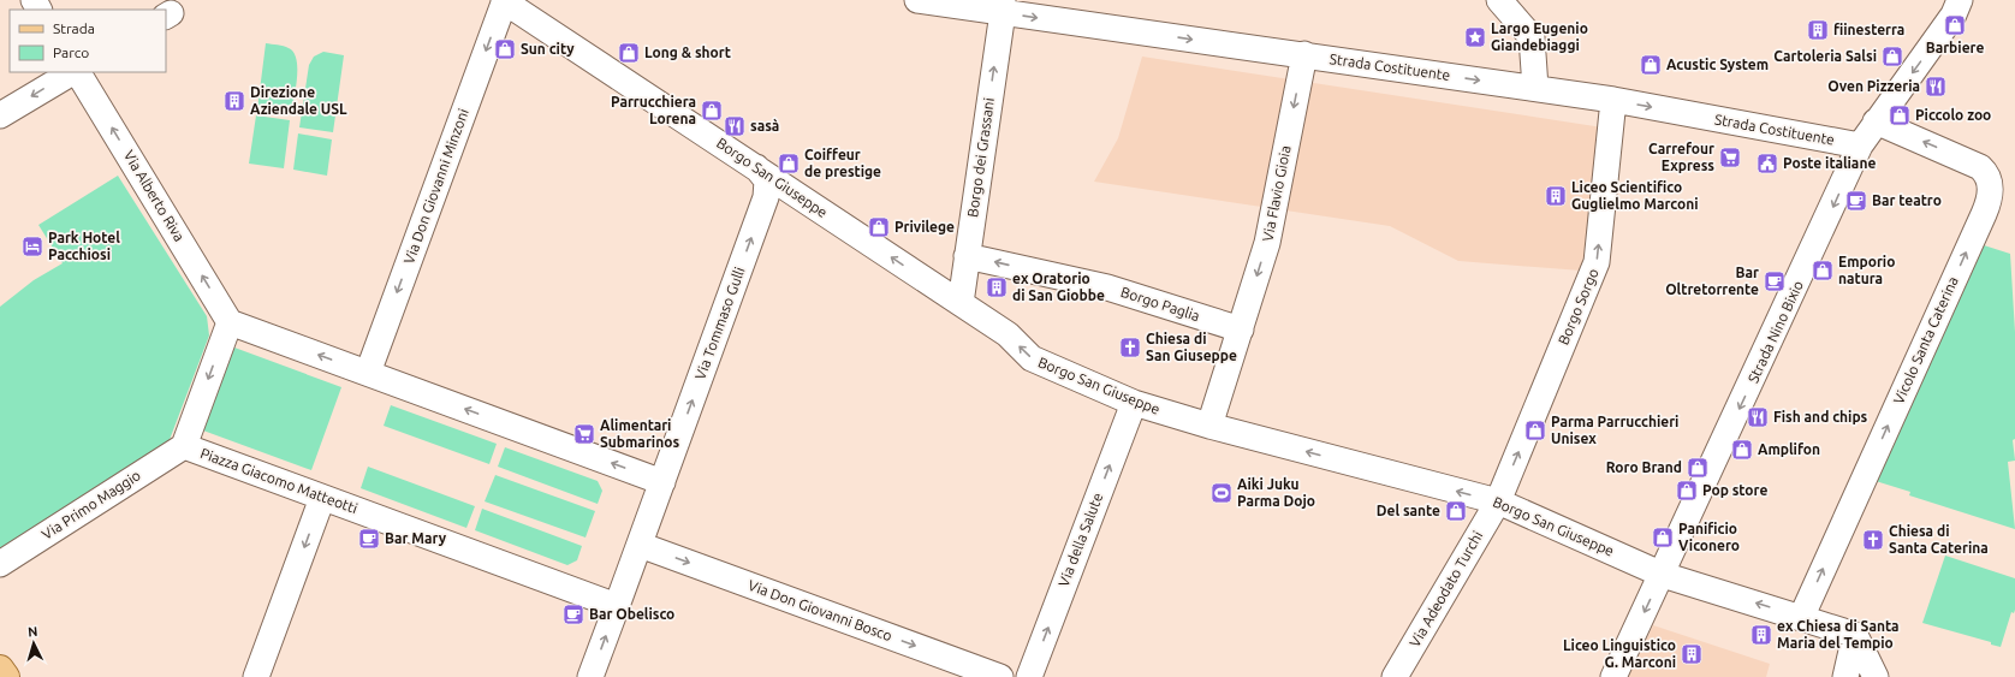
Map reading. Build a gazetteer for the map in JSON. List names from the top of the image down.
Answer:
{
  "streets": {
    "street": [
      "Strada Costituente",
      "Borgo dei Grassani",
      "Borgo San Giuseppe",
      "Via Don Giovanni Minzoni",
      "Via Flavio Gioia",
      "Via Alberto Riva",
      "Borgo Paglia",
      "Borgo Sorgo",
      "Via Tommaso Gulli",
      "Strada Nino Bixio",
      "Vicolo Santa Caterina",
      "Piazza Giacomo Matteotti",
      "Via Primo Maggio",
      "Via della Salute",
      "Via Adeodato Turchi",
      "Via Don Giovanni Bosco"
    ]
  },
  "crossings": [
    ["Strada Costituente", "Borgo dei Grassani"],
    ["Strada Costituente", "Via Flavio Gioia"],
    ["Strada Costituente", "Borgo Sorgo"],
    ["Strada Costituente", "Strada Nino Bixio"],
    ["Borgo dei Grassani", "Borgo San Giuseppe"],
    ["Borgo dei Grassani", "Borgo Paglia"],
    ["Borgo San Giuseppe", "Via Don Giovanni Minzoni"],
    ["Borgo San Giuseppe", "Via Flavio Gioia"],
    ["Borgo San Giuseppe", "Borgo Sorgo"],
    ["Borgo San Giuseppe", "Via Tommaso Gulli"],
    ["Borgo San Giuseppe", "Strada Nino Bixio"],
    ["Borgo San Giuseppe", "Vicolo Santa Caterina"],
    ["Borgo San Giuseppe", "Via della Salute"],
    ["Borgo San Giuseppe", "Via Adeodato Turchi"],
    ["Via Flavio Gioia", "Borgo Paglia"],
    ["Via Alberto Riva", "Piazza Giacomo Matteotti"],
    ["Borgo Sorgo", "Via Adeodato Turchi"],
    ["Strada Nino Bixio", "Vicolo Santa Caterina"],
    ["Piazza Giacomo Matteotti", "Via Primo Maggio"]
  ],
  "one_way": [
    "Strada Costituente",
    "Borgo dei Grassani",
    "Borgo San Giuseppe",
    "Via Don Giovanni Minzoni",
    "Via Flavio Gioia",
    "Via Alberto Riva",
    "Borgo Paglia",
    "Borgo Sorgo",
    "Via Tommaso Gulli",
    "Strada Nino Bixio",
    "Vicolo Santa Caterina",
    "Via della Salute",
    "Via Don Giovanni Bosco"
  ],
  "places": {
    "shop": [
      "Barbiere",
      "Sun city",
      "Long & short",
      "Cartoleria Salsi",
      "Acustic System",
      "Parrucchiera Lorena",
      "Piccolo zoo",
      "Coiffeur de prestige",
      "Privilege",
      "Emporio natura",
      "Parma Parrucchieri Unisex",
      "Amplifon",
      "Roro Brand",
      "Pop store",
      "Del sante",
      "Panificio Viconero"
    ],
    "building": [
      "fiinesterra",
      "Direzione Aziendale USL",
      "Liceo Scientifico Guglielmo Marconi",
      "ex Oratorio di San Giobbe",
      "ex Chiesa di Santa Maria del Tempio",
      "Liceo Linguistico G. Marconi"
    ],
    "place": ["Largo Eugenio Giandebiaggi"],
    "restaurant": ["Oven Pizzeria", "sasà", "Fish and chips"],
    "supermarket": ["Carrefour Express", "Alimentari Submarinos"],
    "public building": ["Poste italiane"],
    "cafe": [
      "Bar teatro",
      "Bar Oltretorrente",
      "Bar Mary",
      "Bar Obelisco"
    ],
    "hotel": ["Park Hotel Pacchiosi"],
    "church": ["Chiesa di San Giuseppe", "Chiesa di Santa Caterina"],
    "sports": ["Aiki Juku Parma Dojo"]
  },
  "legend": ["Strada", "Parco"],
  "north": "top"
}
